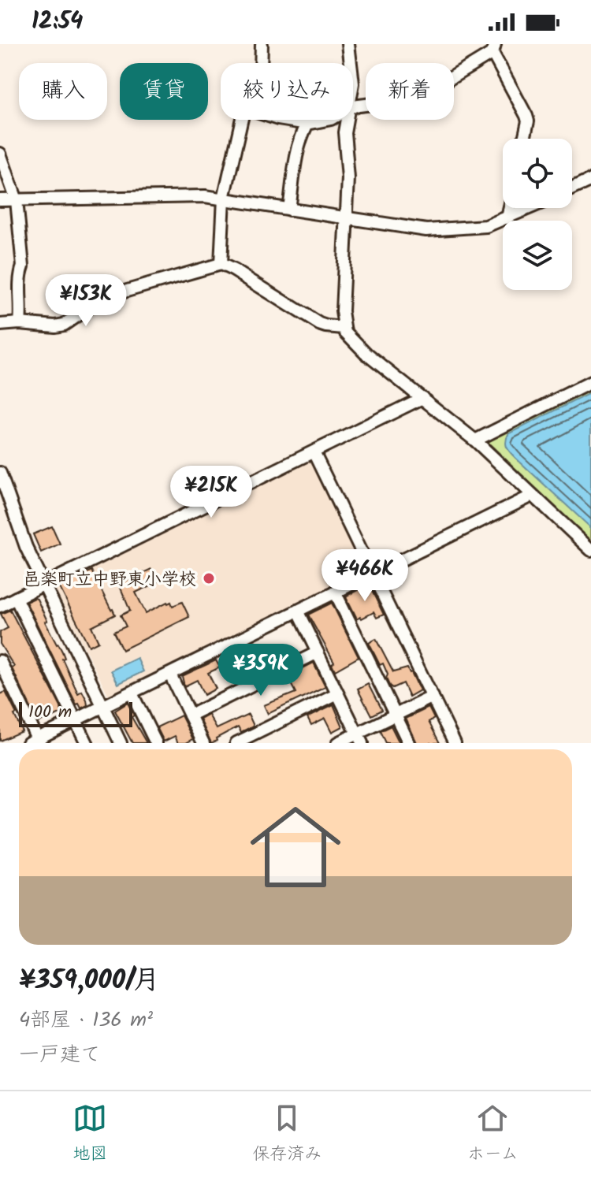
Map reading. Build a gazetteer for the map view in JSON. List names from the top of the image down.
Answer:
{
  "places": ["邑楽町立中野東小学校"],
  "scale_bar": "100 m",
  "page": {
    "status": "12:54",
    "chip": [
      "購入",
      "賃貸",
      "絞り込み",
      "新着"
    ],
    "price": [
      "¥153K",
      "¥215K",
      "¥466K",
      "¥359K"
    ],
    "scale": "100 m",
    "list": [
      {
        "name": "¥359,000/月",
        "note": "4部屋 · 136 m² · 一戸建て"
      }
    ],
    "tabs": ["地図", "保存済み", "ホーム"]
  }
}
